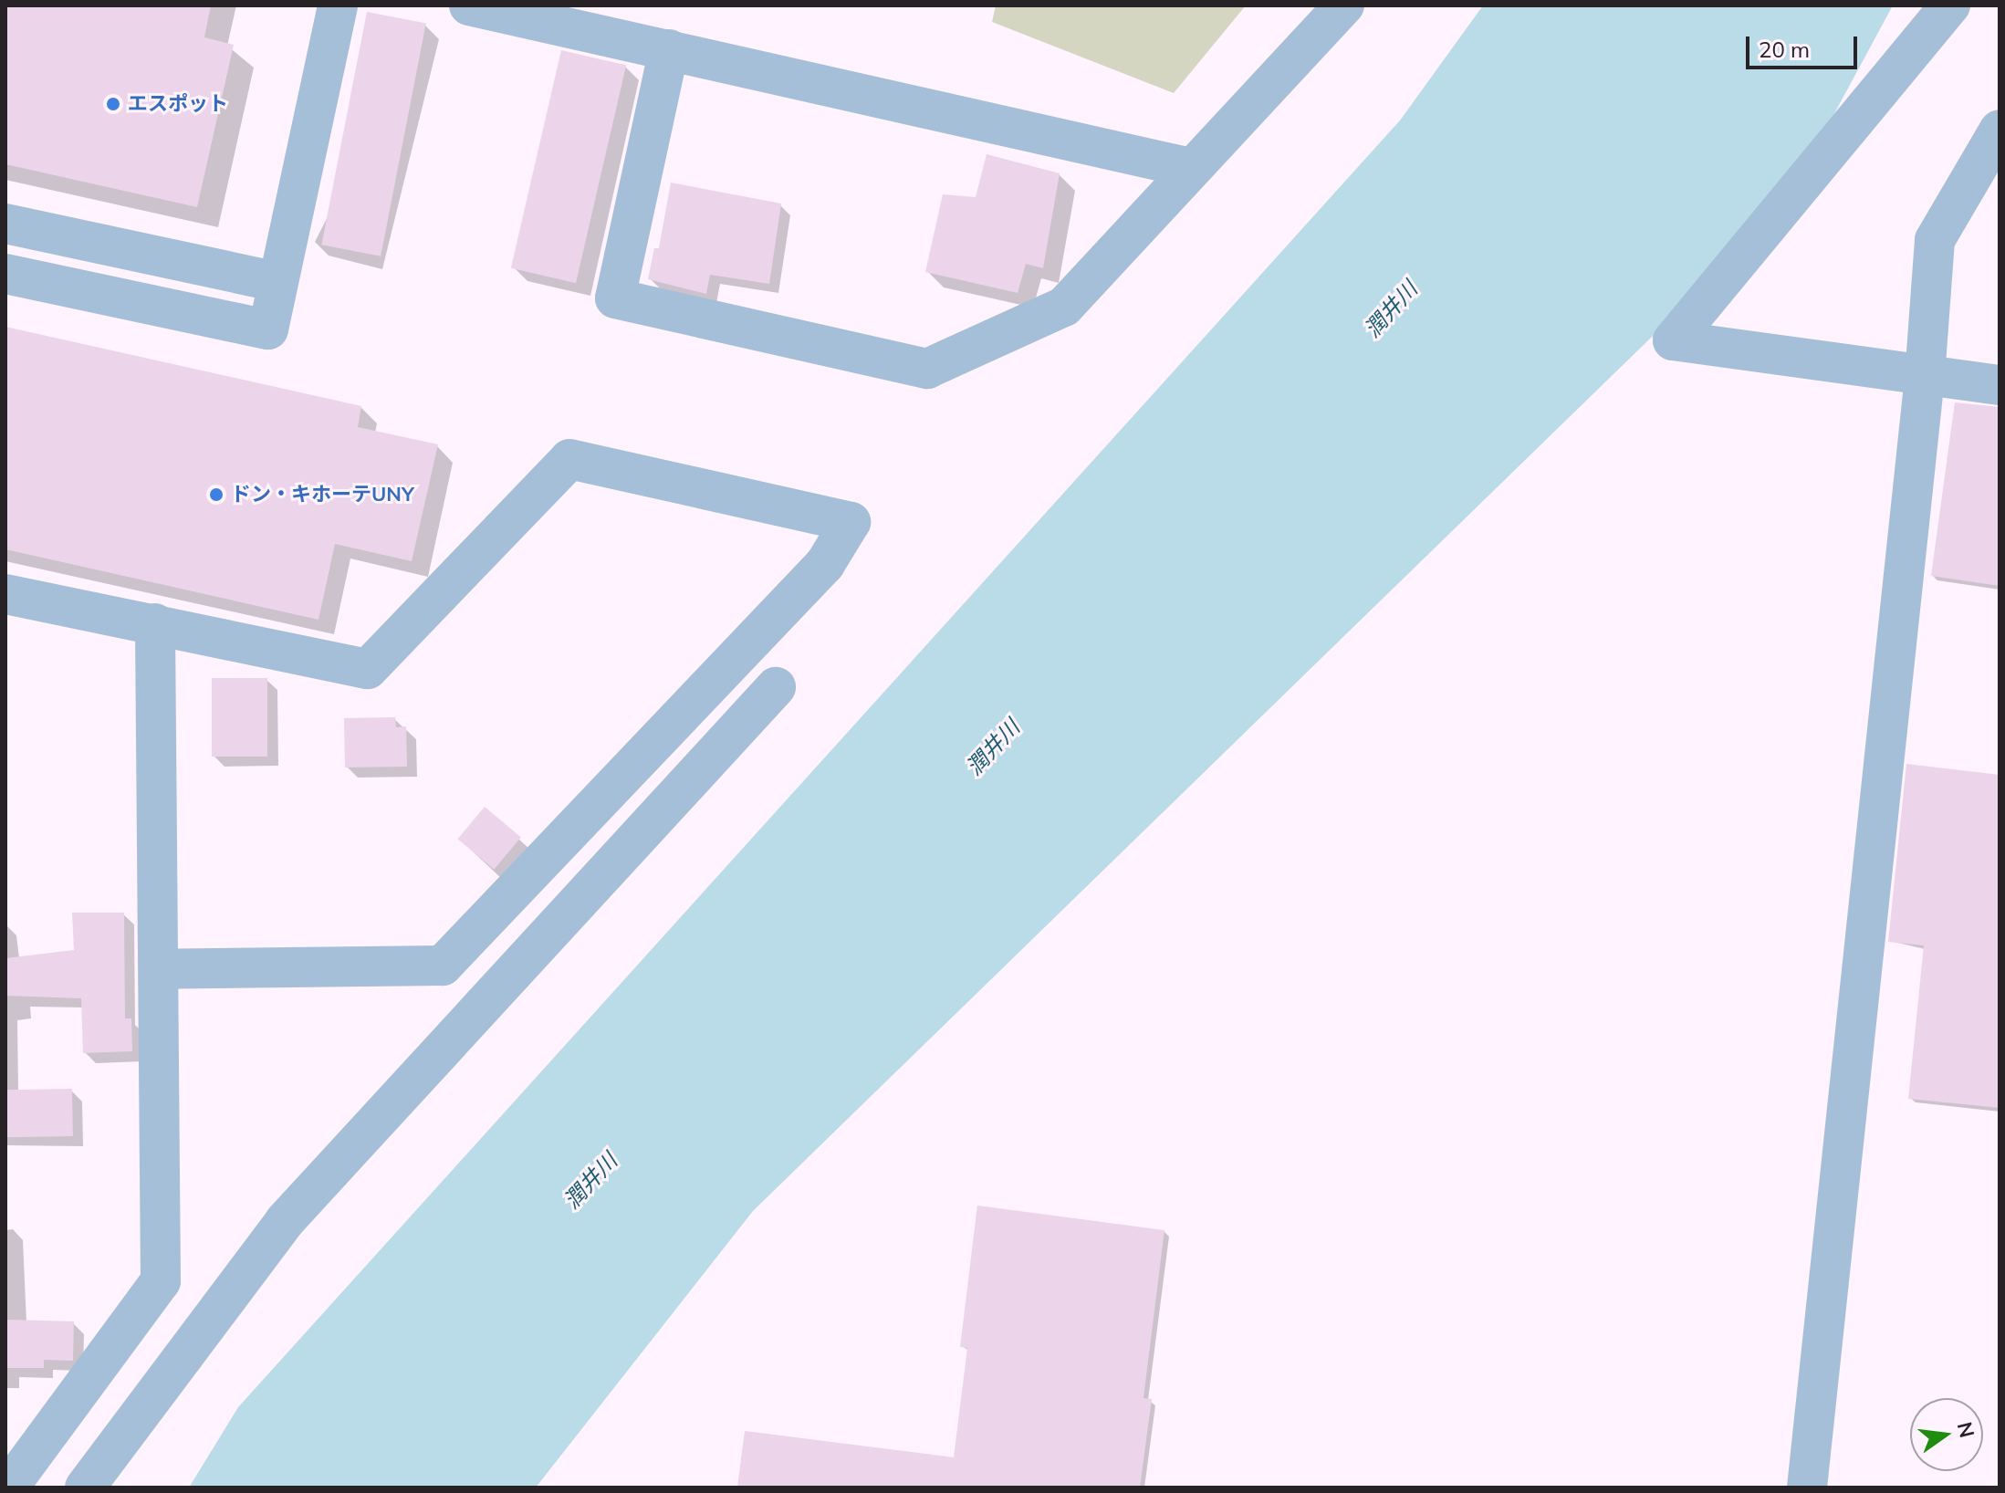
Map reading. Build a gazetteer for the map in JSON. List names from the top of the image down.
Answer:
{
  "water": ["潤井川"],
  "places": ["エスポット", "ドン・キホーテUNY"],
  "scale_bar": "20 m",
  "north": "right"
}
